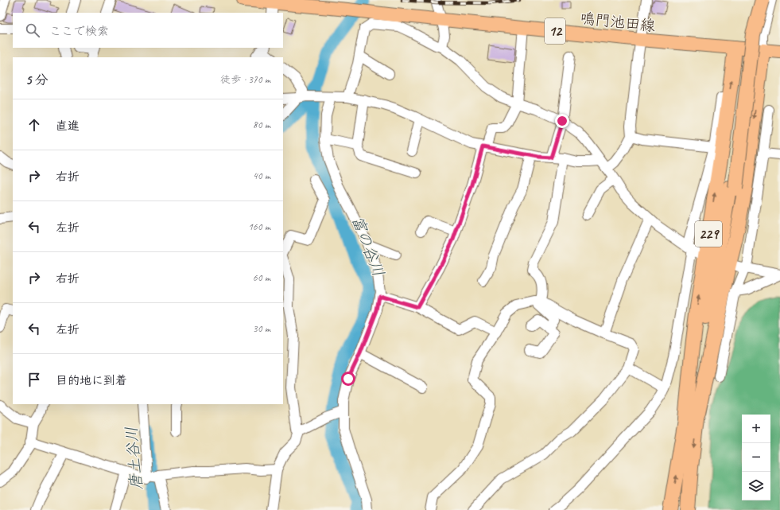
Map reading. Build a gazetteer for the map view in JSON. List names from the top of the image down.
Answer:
{
  "streets": {
    "highway": ["229"],
    "main road": ["鳴門池田線", "12"]
  },
  "crossings": [
    ["鳴門池田線", "229"]
  ],
  "water": ["富の谷川", "唐土谷川"],
  "page": {
    "search": "ここで検索",
    "heading": ["5 分", "徒歩 · 370 m"],
    "list": [
      ["直進", "80 m"],
      ["右折", "40 m"],
      ["左折", "160 m"],
      ["右折", "60 m"],
      ["左折", "30 m"],
      "目的地に到着"
    ],
    "map_buttons": ["+", "−"]
  }
}
